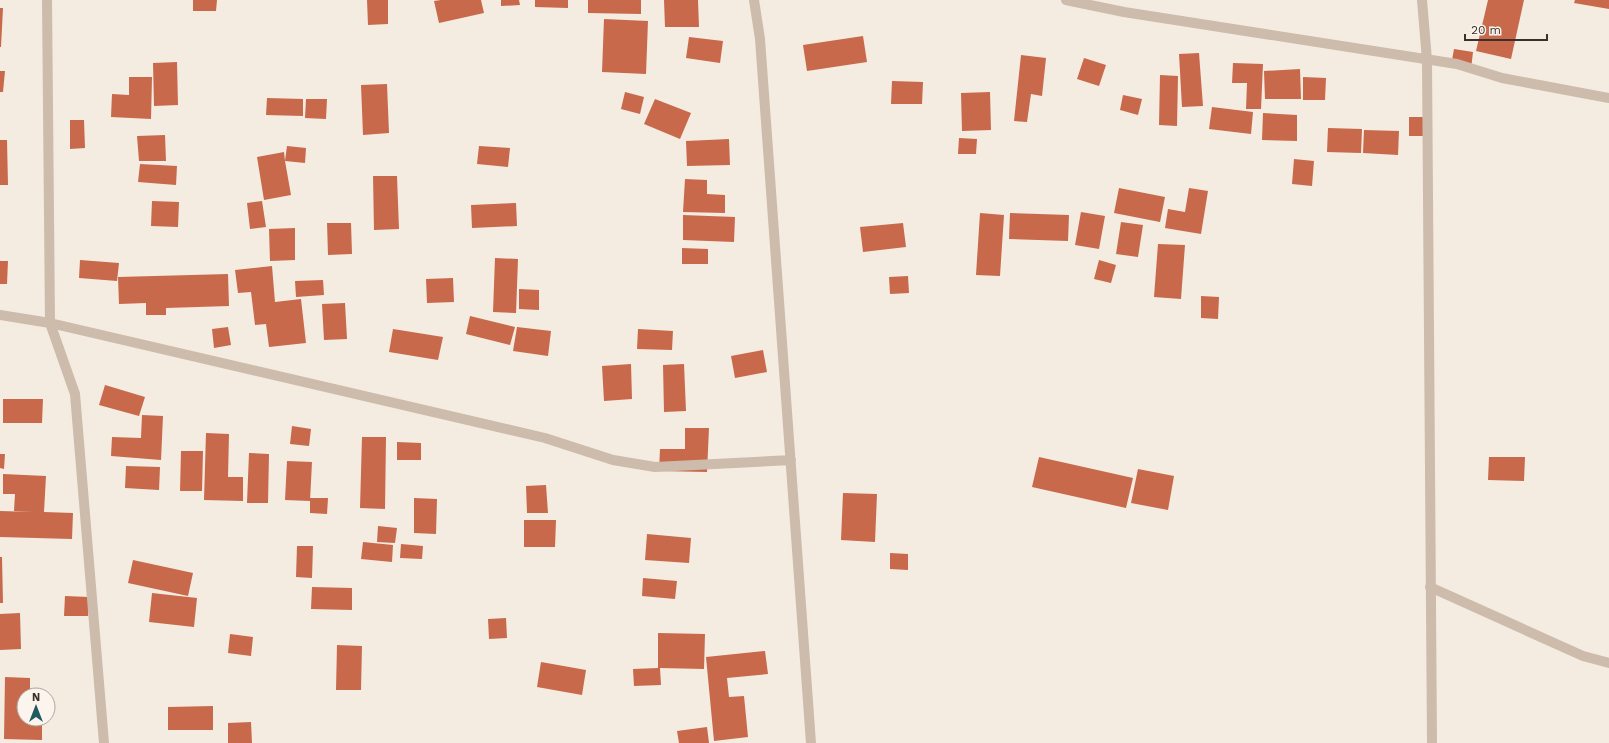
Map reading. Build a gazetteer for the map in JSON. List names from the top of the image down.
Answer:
{
  "scale_bar": "20 m",
  "north": "top"
}
